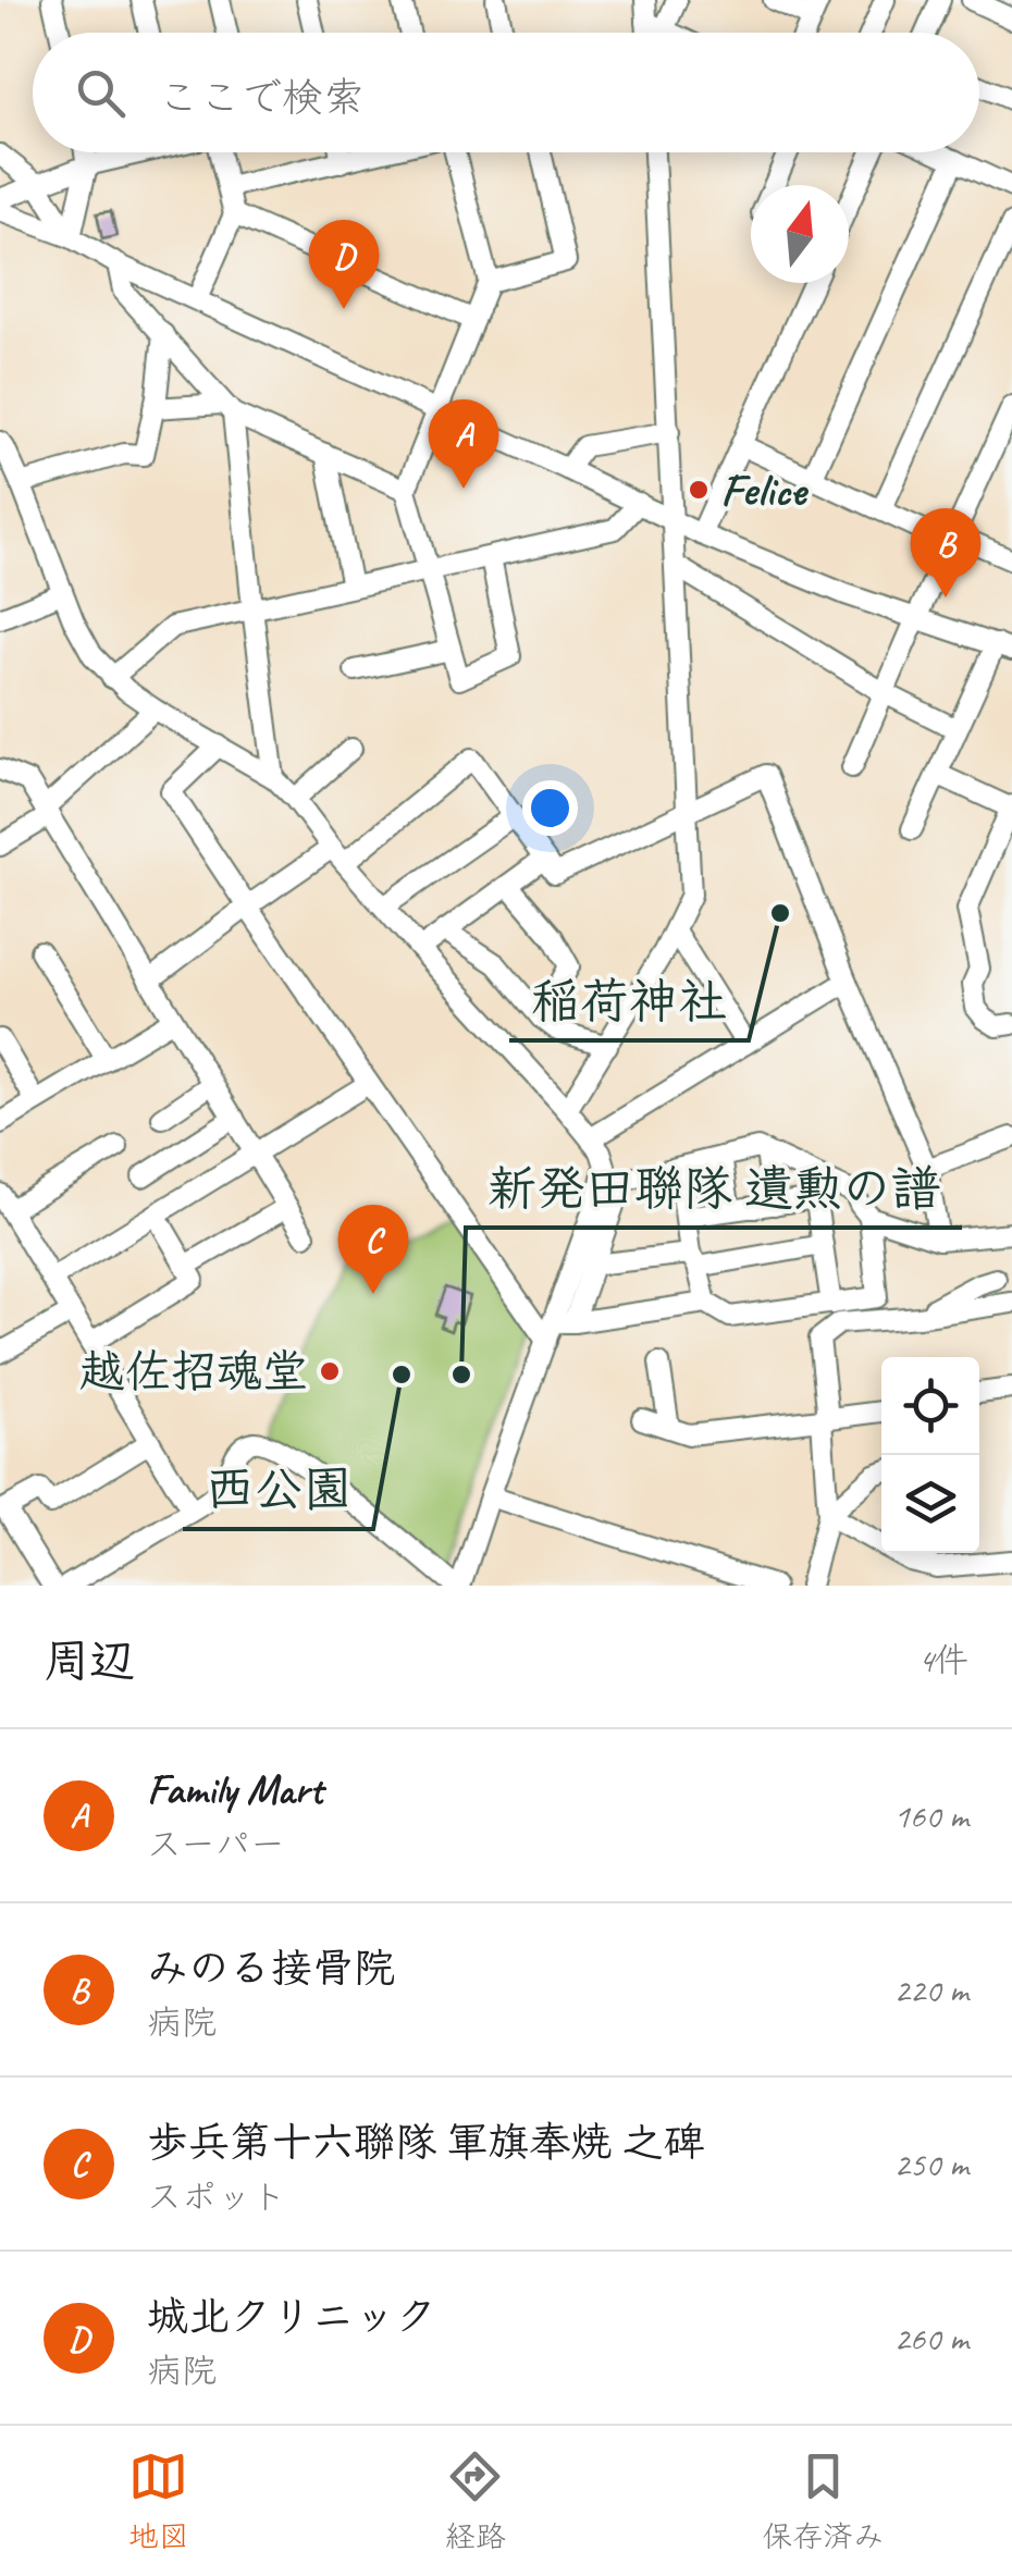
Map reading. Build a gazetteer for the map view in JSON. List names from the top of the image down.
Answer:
{
  "places": [
    "Felice",
    "稲荷神社",
    "越佐招魂堂",
    "西公園",
    "新発田聯隊 遺勲の譜"
  ],
  "north": "top",
  "page": {
    "search": "ここで検索",
    "pins": [
      "D",
      "A",
      "B",
      "C"
    ],
    "heading": ["周辺", "4件"],
    "list": [
      {
        "mark": "A",
        "name": "Family Mart",
        "note": "スーパー",
        "value": "160 m"
      },
      {
        "mark": "B",
        "name": "みのる接骨院",
        "note": "病院",
        "value": "220 m"
      },
      {
        "mark": "C",
        "name": "歩兵第十六聯隊 軍旗奉焼 之碑",
        "note": "スポット",
        "value": "250 m"
      },
      {
        "mark": "D",
        "name": "城北クリニック",
        "note": "病院",
        "value": "260 m"
      }
    ],
    "nav": ["地図", "経路", "保存済み"]
  }
}
